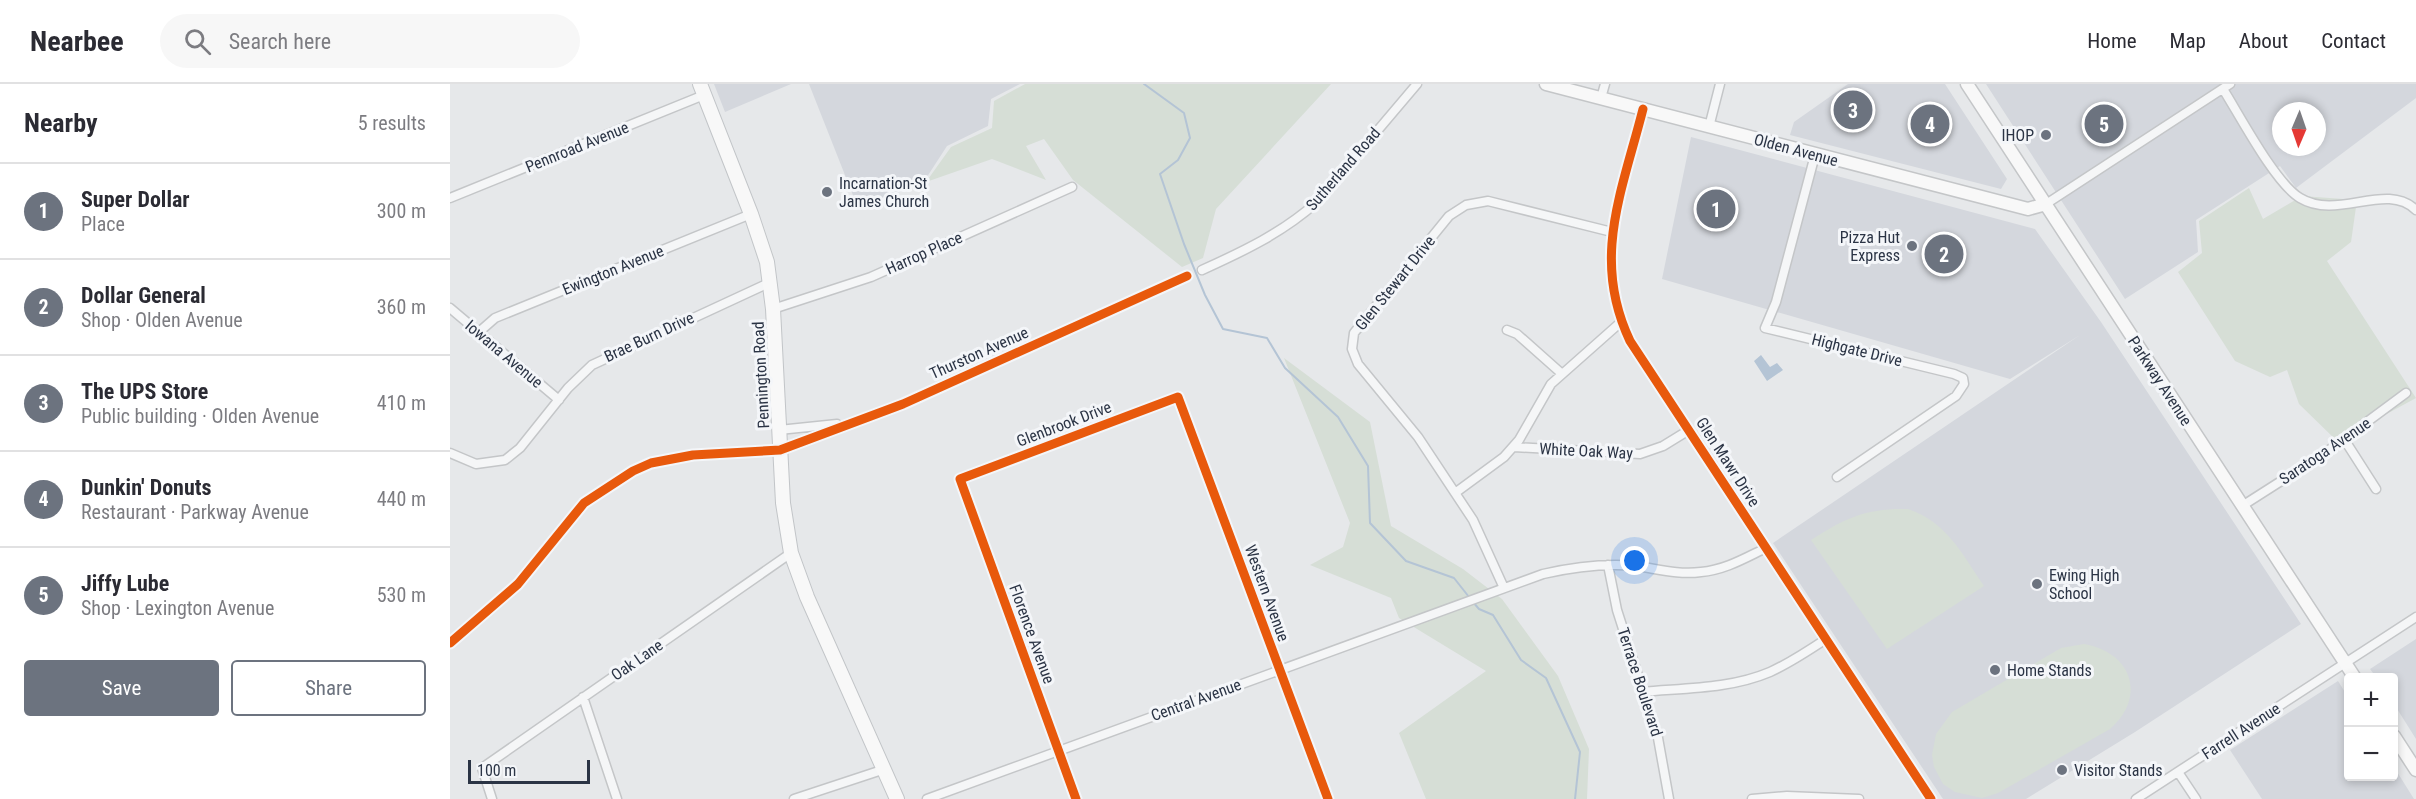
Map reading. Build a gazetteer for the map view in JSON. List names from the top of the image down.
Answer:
{
  "streets": {
    "main road": ["Olden Avenue", "Pennington Road", "Parkway Avenue"],
    "street": [
      "Pennroad Avenue",
      "Sutherland Road",
      "Harrop Place",
      "Ewington Avenue",
      "Glen Stewart Drive",
      "Brae Burn Drive",
      "Highgate Drive",
      "Thurston Avenue",
      "Iowana Avenue",
      "Glenbrook Drive",
      "White Oak Way",
      "Saratoga Avenue",
      "Glen Mawr Drive",
      "Western Avenue",
      "Florence Avenue",
      "Oak Lane",
      "Terrace Boulevard",
      "Central Avenue",
      "Farrell Avenue"
    ]
  },
  "crossings": [
    ["Pennroad Avenue", "Pennington Road"],
    ["Olden Avenue", "Highgate Drive"],
    ["Olden Avenue", "Parkway Avenue"],
    ["Olden Avenue", "Glen Mawr Drive"],
    ["Harrop Place", "Pennington Road"],
    ["Ewington Avenue", "Iowana Avenue"],
    ["Ewington Avenue", "Pennington Road"],
    ["Glen Stewart Drive", "Glen Mawr Drive"],
    ["Glen Stewart Drive", "Central Avenue"],
    ["Brae Burn Drive", "Iowana Avenue"],
    ["Brae Burn Drive", "Pennington Road"],
    ["Thurston Avenue", "Pennington Road"],
    ["Pennington Road", "Oak Lane"],
    ["Parkway Avenue", "Saratoga Avenue"],
    ["Parkway Avenue", "Farrell Avenue"],
    ["Glenbrook Drive", "Western Avenue"],
    ["Glenbrook Drive", "Florence Avenue"],
    ["White Oak Way", "Glen Mawr Drive"],
    ["Glen Mawr Drive", "Central Avenue"],
    ["Western Avenue", "Central Avenue"],
    ["Florence Avenue", "Central Avenue"],
    ["Terrace Boulevard", "Central Avenue"]
  ],
  "places": [
    "IHOP",
    "Incarnation-St James Church",
    "Pizza Hut Express",
    "Ewing High School",
    "Home Stands",
    "Visitor Stands"
  ],
  "scale_bar": "100 m",
  "north": "bottom",
  "page": {
    "header": "Nearbee",
    "search": "Search here",
    "nav": [
      "Home",
      "Map",
      "About",
      "Contact"
    ],
    "heading": ["Nearby", "5 results"],
    "pins": [
      "3",
      "4",
      "5",
      "1",
      "2"
    ],
    "list": [
      {
        "mark": "1",
        "name": "Super Dollar",
        "note": "Place",
        "value": "300 m"
      },
      {
        "mark": "2",
        "name": "Dollar General",
        "note": "Shop · Olden Avenue",
        "value": "360 m"
      },
      {
        "mark": "3",
        "name": "The UPS Store",
        "note": "Public building · Olden Avenue",
        "value": "410 m"
      },
      {
        "mark": "4",
        "name": "Dunkin' Donuts",
        "note": "Restaurant · Parkway Avenue",
        "value": "440 m"
      },
      {
        "mark": "5",
        "name": "Jiffy Lube",
        "note": "Shop · Lexington Avenue",
        "value": "530 m"
      }
    ],
    "buttons": ["Save", "Share"],
    "map_buttons": ["+", "−"],
    "scale": "100 m"
  }
}
